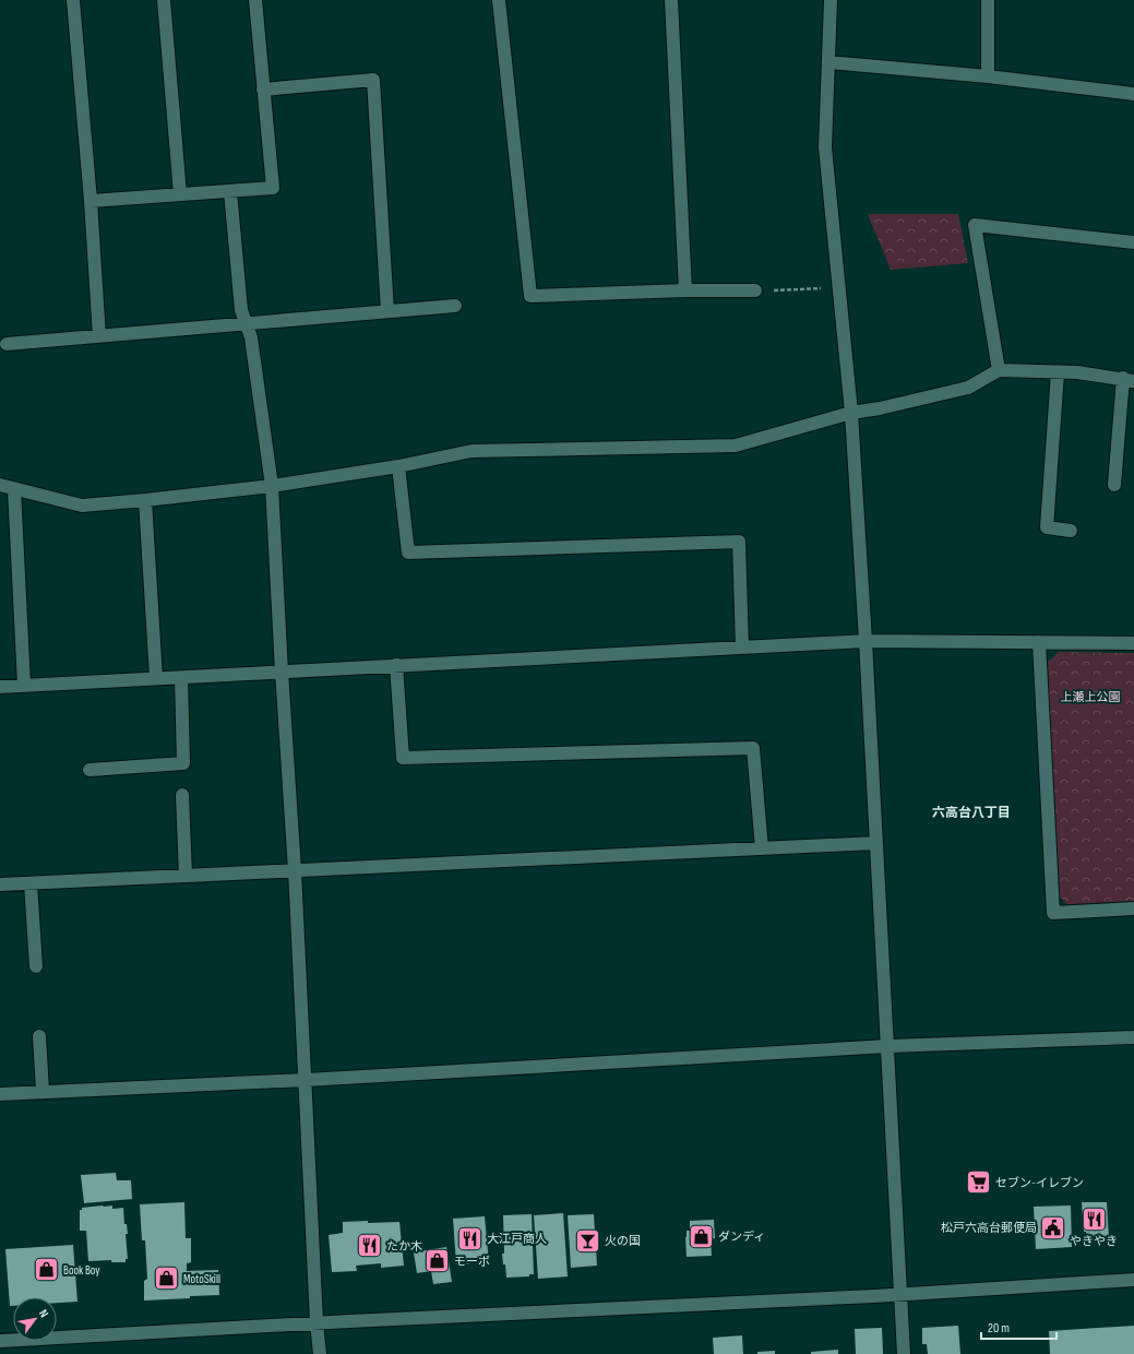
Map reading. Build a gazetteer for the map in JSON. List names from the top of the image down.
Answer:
{
  "districts": ["六高台八丁目"],
  "parks": ["上瀬上公園"],
  "places": {
    "supermarket": ["セブン-イレブン"],
    "restaurant": ["やきやき", "大江戸商人", "たか木"],
    "public building": ["松戸六高台郵便局"],
    "shop": [
      "ダンディ",
      "モーボ",
      "Book Boy",
      "MotoSkill"
    ],
    "bar": ["火の国"]
  },
  "scale_bar": "20 m",
  "north": "top right"
}
